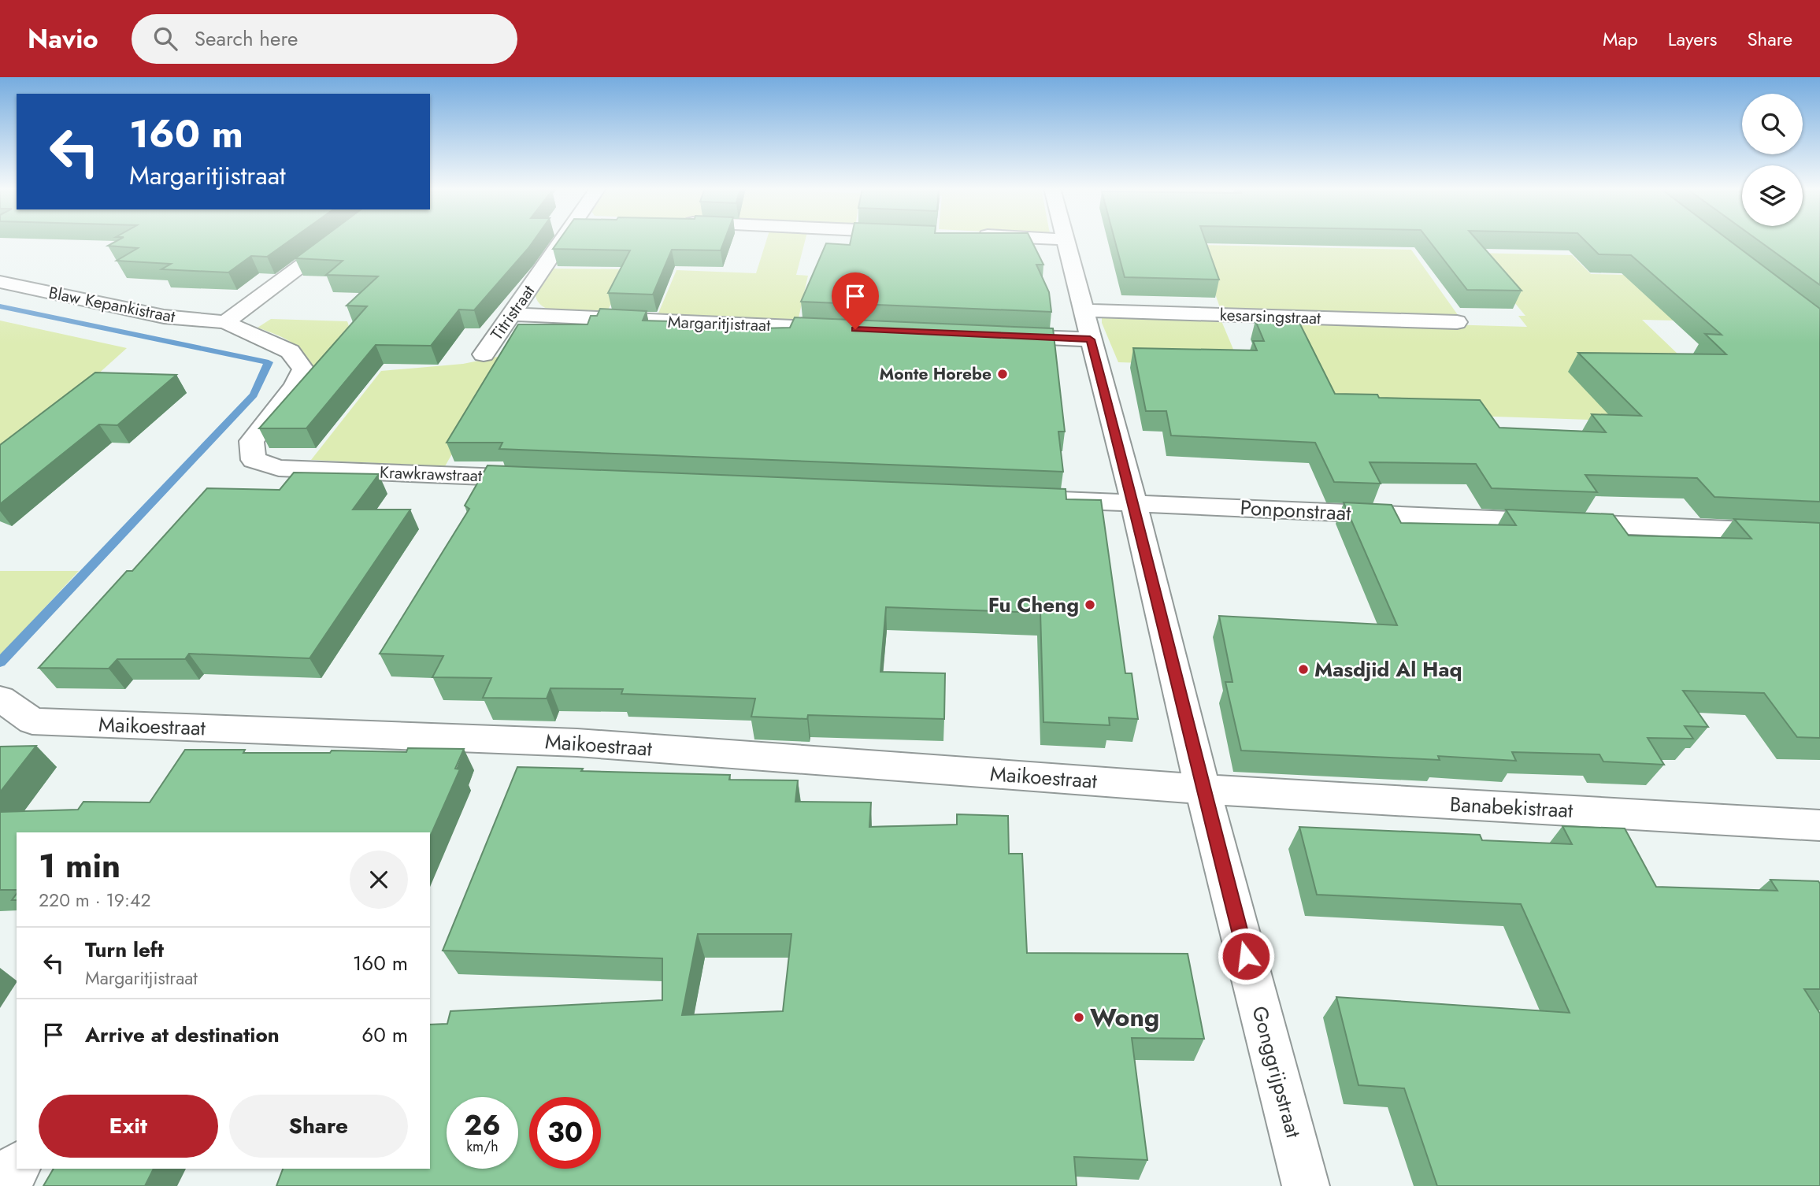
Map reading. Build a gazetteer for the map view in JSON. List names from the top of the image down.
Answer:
{
  "streets": {
    "street": [
      "Blaw Kepankistraat",
      "Titristraat",
      "kesarsingstraat",
      "Margaritjistraat",
      "Krawkrawstraat",
      "Ponponstraat",
      "Maikoestraat",
      "Banabekistraat",
      "Gonggrijpstraat"
    ]
  },
  "crossings": [
    ["Blaw Kepankistraat", "Krawkrawstraat"],
    ["Titristraat", "Margaritjistraat"],
    ["kesarsingstraat", "Gonggrijpstraat"],
    ["Ponponstraat", "Gonggrijpstraat"],
    ["Maikoestraat", "Banabekistraat"],
    ["Maikoestraat", "Gonggrijpstraat"],
    ["Banabekistraat", "Gonggrijpstraat"]
  ],
  "places": [
    "Monte Horebe",
    "Fu Cheng",
    "Masdjid Al Haq",
    "Wong"
  ],
  "page": {
    "header": "Navio",
    "search": "Search here",
    "nav": ["Map", "Layers", "Share"],
    "turn": ["160 m", "Margaritjistraat"],
    "heading": ["1 min", "220 m · 19:42"],
    "list": [
      {
        "name": "Turn left",
        "note": "Margaritjistraat",
        "value": "160 m"
      },
      {
        "name": "Arrive at destination",
        "value": "60 m"
      }
    ],
    "buttons": ["Exit", "Share"],
    "speed": "26 km/h",
    "limit": "30"
  }
}
